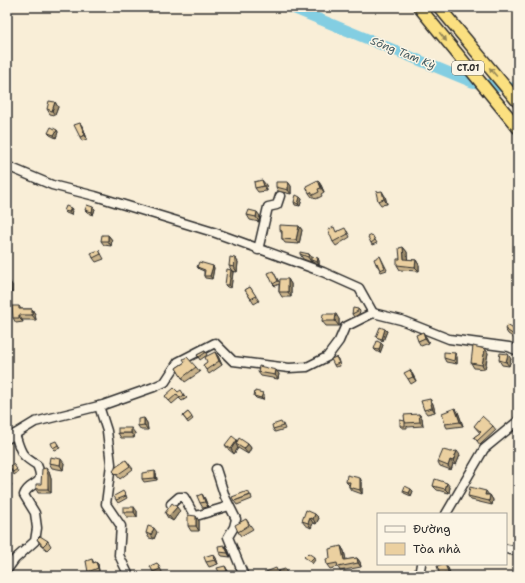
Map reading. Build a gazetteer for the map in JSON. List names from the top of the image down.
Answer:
{
  "streets": {
    "highway": ["CT.01"]
  },
  "water": ["Sông Tam Kỳ"],
  "legend": ["Đường", "Tòa nhà"]
}
